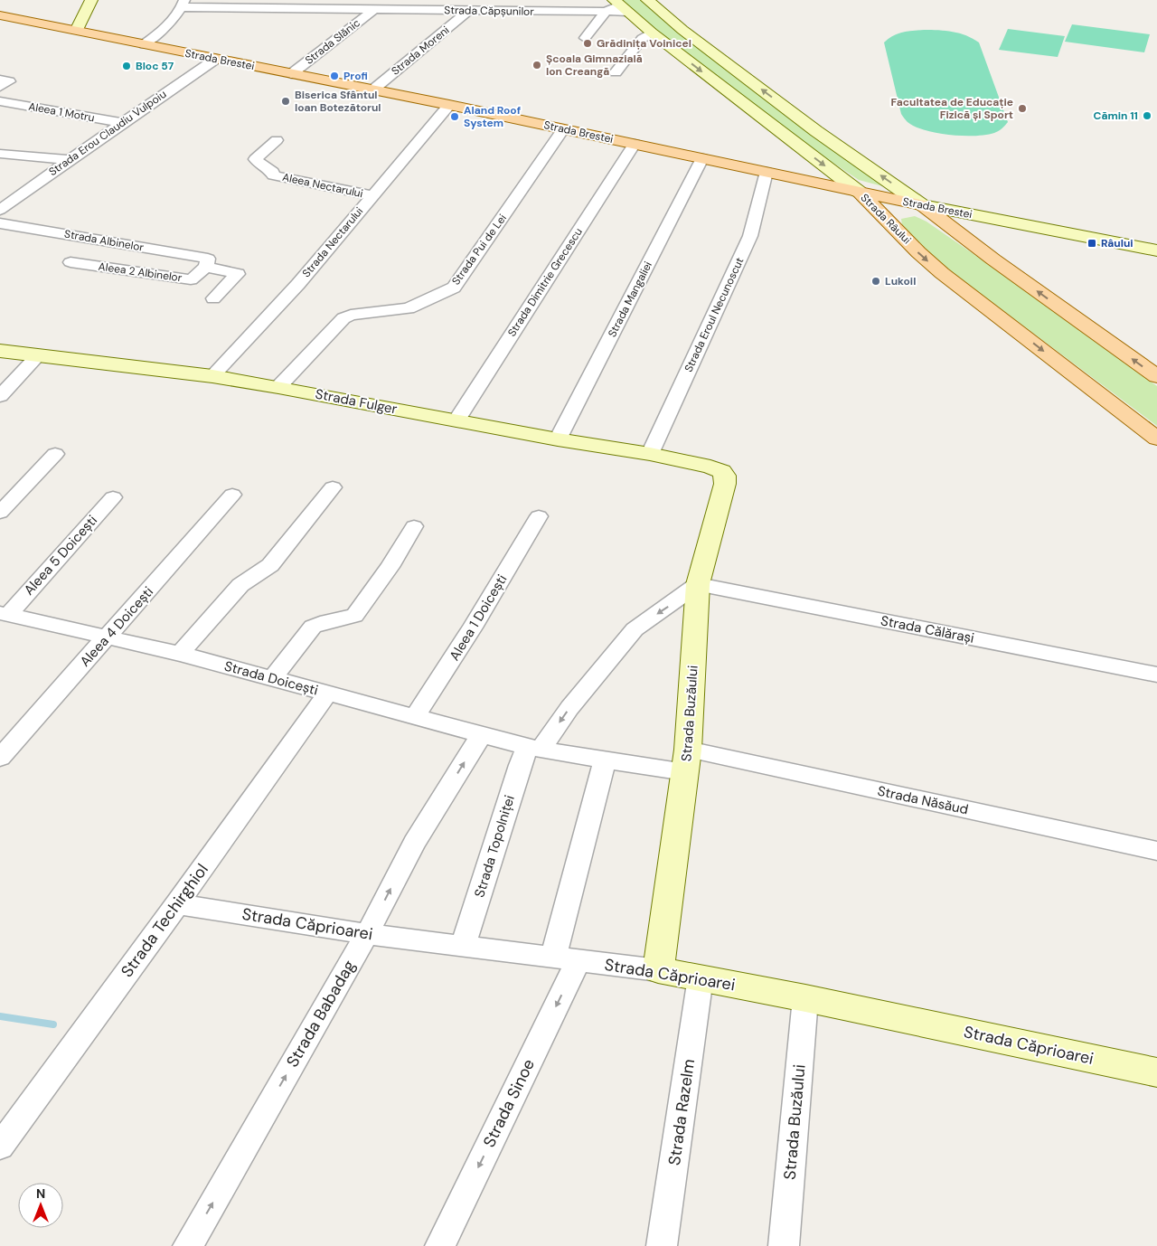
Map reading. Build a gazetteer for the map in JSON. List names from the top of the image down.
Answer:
{
  "streets": {
    "main road": [
      "Strada Brestei",
      "Strada Râului",
      "Strada Fulger",
      "Strada Buzăului",
      "Strada Căprioarei"
    ],
    "street": [
      "Strada Căpșunilor",
      "Strada Slănic",
      "Strada Moreni",
      "Aleea 1 Motru",
      "Strada Erou Claudiu Vulpoiu",
      "Aleea Nectarului",
      "Strada Albinelor",
      "Strada Nectarului",
      "Strada Pui de Lei",
      "Aleea 2 Albinelor",
      "Strada Dimitrie Grecescu",
      "Strada Mangaliei",
      "Strada Eroul Necunoscut",
      "Aleea 5 Doicești",
      "Aleea 1 Doicești",
      "Aleea 4 Doicești",
      "Strada Călărași",
      "Strada Doicești",
      "Strada Năsăud",
      "Strada Topolniței",
      "Strada Techirghiol",
      "Strada Babadag",
      "Strada Sinoe",
      "Strada Razelm"
    ]
  },
  "crossings": [
    ["Strada Căpșunilor", "Strada Slănic"],
    ["Strada Căpșunilor", "Strada Moreni"],
    ["Strada Căpșunilor", "Strada Râului"],
    ["Strada Slănic", "Strada Brestei"],
    ["Strada Moreni", "Strada Brestei"],
    ["Strada Brestei", "Strada Erou Claudiu Vulpoiu"],
    ["Strada Brestei", "Strada Râului"],
    ["Strada Brestei", "Strada Nectarului"],
    ["Strada Brestei", "Strada Pui de Lei"],
    ["Strada Brestei", "Strada Dimitrie Grecescu"],
    ["Strada Brestei", "Strada Mangaliei"],
    ["Strada Brestei", "Strada Eroul Necunoscut"],
    ["Aleea 1 Motru", "Strada Erou Claudiu Vulpoiu"],
    ["Aleea Nectarului", "Strada Nectarului"],
    ["Strada Albinelor", "Aleea 2 Albinelor"],
    ["Strada Nectarului", "Strada Fulger"],
    ["Strada Pui de Lei", "Strada Fulger"],
    ["Strada Dimitrie Grecescu", "Strada Fulger"],
    ["Strada Mangaliei", "Strada Fulger"],
    ["Strada Eroul Necunoscut", "Strada Fulger"],
    ["Strada Fulger", "Strada Buzăului"],
    ["Aleea 5 Doicești", "Strada Doicești"],
    ["Aleea 1 Doicești", "Strada Doicești"],
    ["Aleea 4 Doicești", "Strada Doicești"],
    ["Strada Călărași", "Strada Buzăului"],
    ["Strada Doicești", "Strada Buzăului"],
    ["Strada Doicești", "Strada Năsăud"],
    ["Strada Doicești", "Strada Topolniței"],
    ["Strada Doicești", "Strada Techirghiol"],
    ["Strada Doicești", "Strada Babadag"],
    ["Strada Doicești", "Strada Sinoe"],
    ["Strada Buzăului", "Strada Năsăud"],
    ["Strada Buzăului", "Strada Căprioarei"],
    ["Strada Topolniței", "Strada Căprioarei"],
    ["Strada Techirghiol", "Strada Căprioarei"],
    ["Strada Căprioarei", "Strada Babadag"],
    ["Strada Căprioarei", "Strada Sinoe"],
    ["Strada Căprioarei", "Strada Razelm"]
  ],
  "one_way": ["Strada Babadag", "Strada Sinoe"],
  "places": {
    "other": [
      "Grădinița Voinicel",
      "Școala Gimnazială Ion Creangă",
      "Bloc 57",
      "Profi",
      "Biserica Sfântul Ioan Botezătorul",
      "Facultatea de Educație Fizică și Sport",
      "Cămin 11",
      "Aland Roof System",
      "Lukoil"
    ],
    "transit": ["Râului"]
  },
  "north": "top"
}
